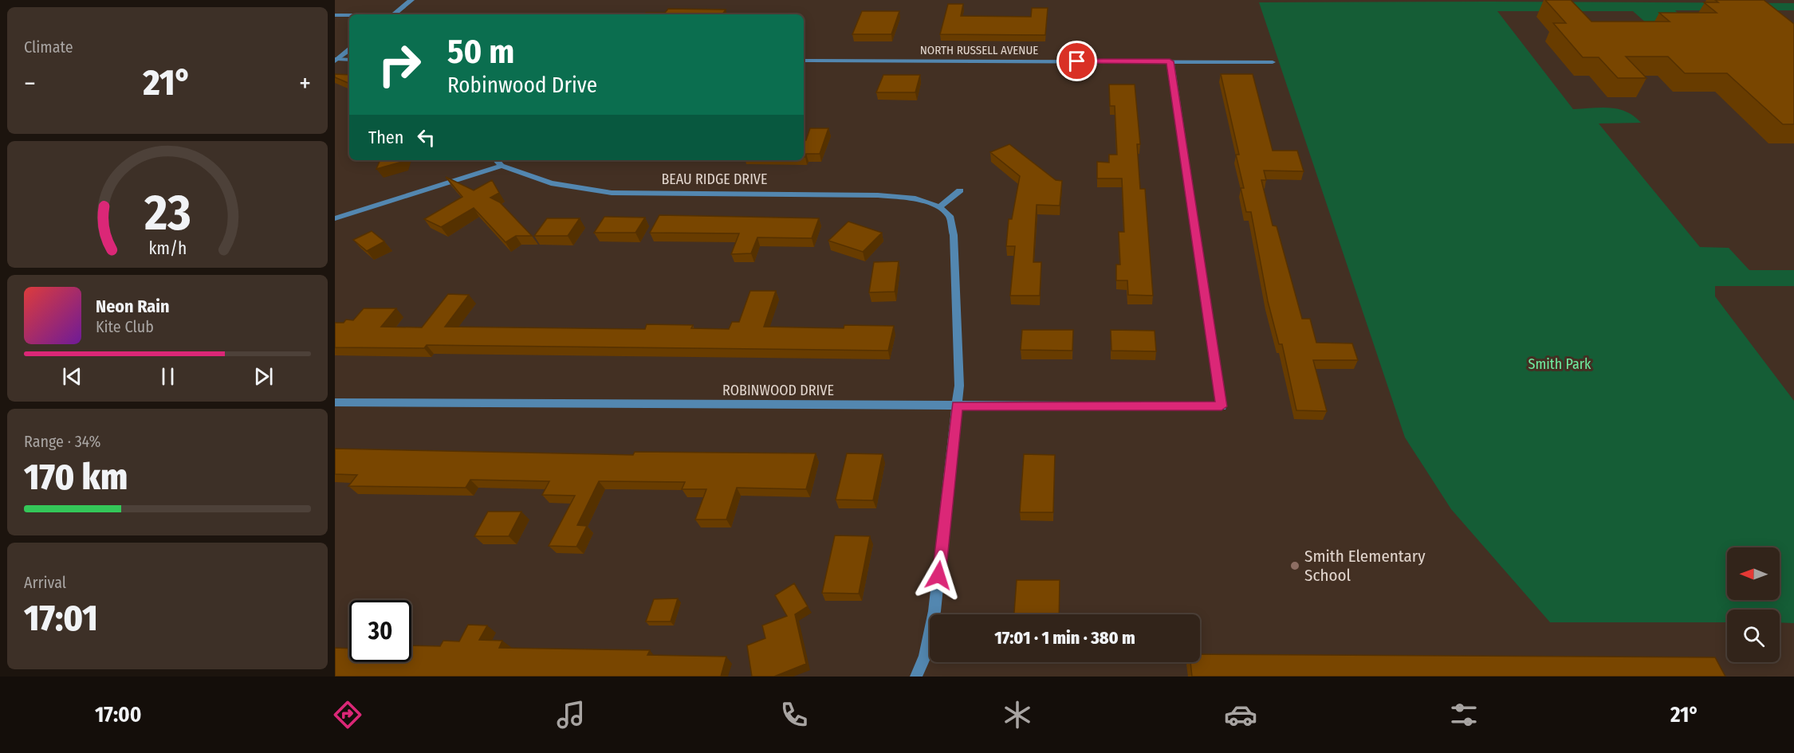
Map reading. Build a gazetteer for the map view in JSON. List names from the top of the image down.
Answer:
{
  "streets": {
    "street": ["NORTH RUSSELL AVENUE", "BEAU RIDGE DRIVE", "ROBINWOOD DRIVE"]
  },
  "crossings": [
    ["NORTH RUSSELL AVENUE", "ROBINWOOD DRIVE"]
  ],
  "parks": ["Smith Park"],
  "places": ["Smith Elementary School"],
  "north": "left",
  "page": {
    "tile": [
      "Climate",
      ["Range · 34%", "170 km"],
      ["Arrival", "17:01"]
    ],
    "turn": ["50 m", "Robinwood Drive"],
    "heat": ["−", "21°", "+"],
    "then": "Then",
    "song": ["Neon Rain", "Kite Club"],
    "limit": "30",
    "trip": "17:01 · 1 min · 380 m",
    "tabs": ["17:00", "21°"],
    "gauge": ["23", "km/h"]
  }
}
